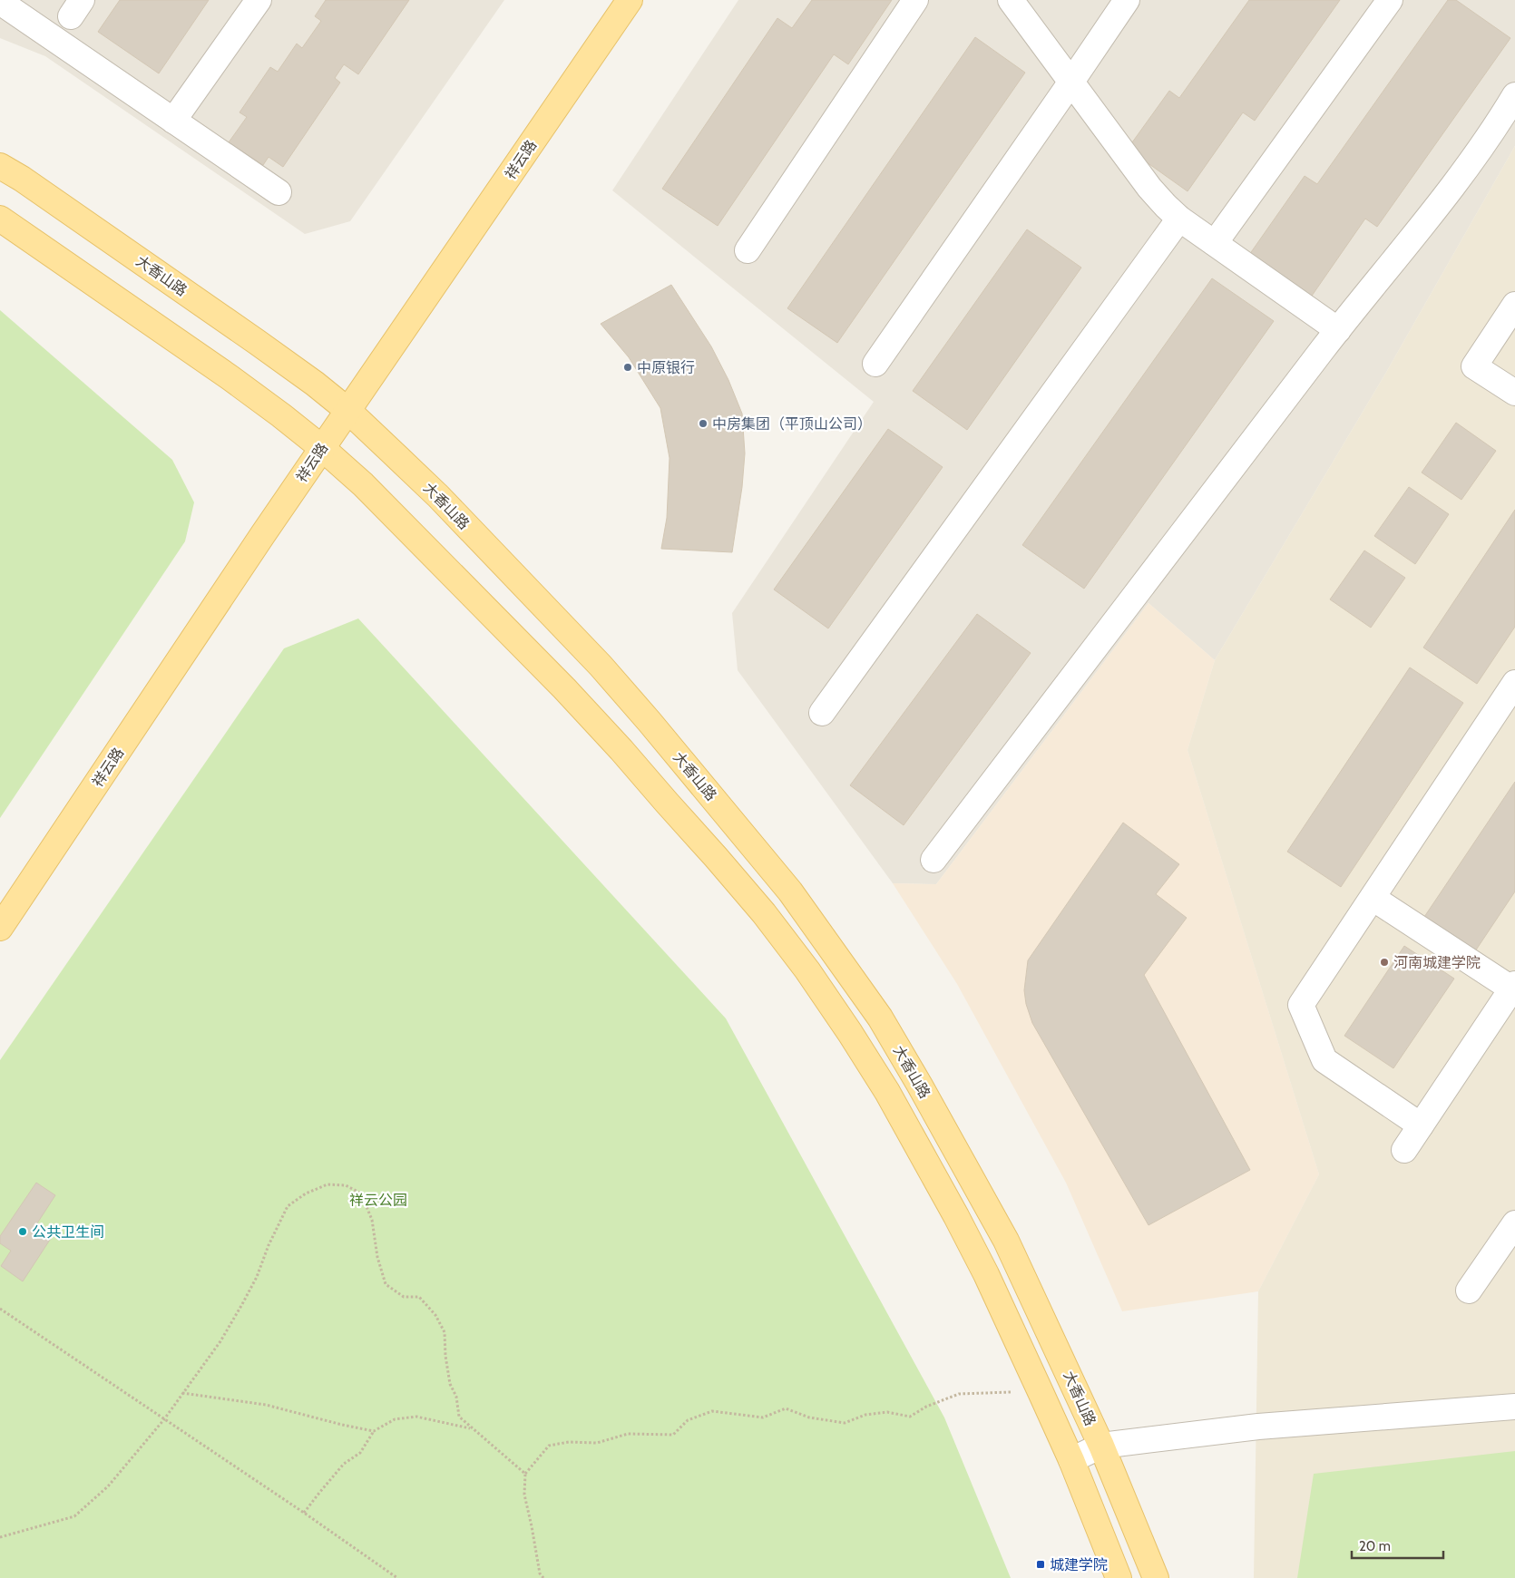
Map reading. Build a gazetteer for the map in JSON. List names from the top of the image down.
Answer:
{
  "streets": {
    "main road": ["祥云路", "大香山路"]
  },
  "crossings": [
    ["祥云路", "大香山路"]
  ],
  "parks": ["祥云公园"],
  "places": {
    "other": [
      "中原银行",
      "中房集团（平顶山公司）",
      "河南城建学院",
      "公共卫生间"
    ],
    "transit": ["城建学院"]
  },
  "scale_bar": "20 m"
}
